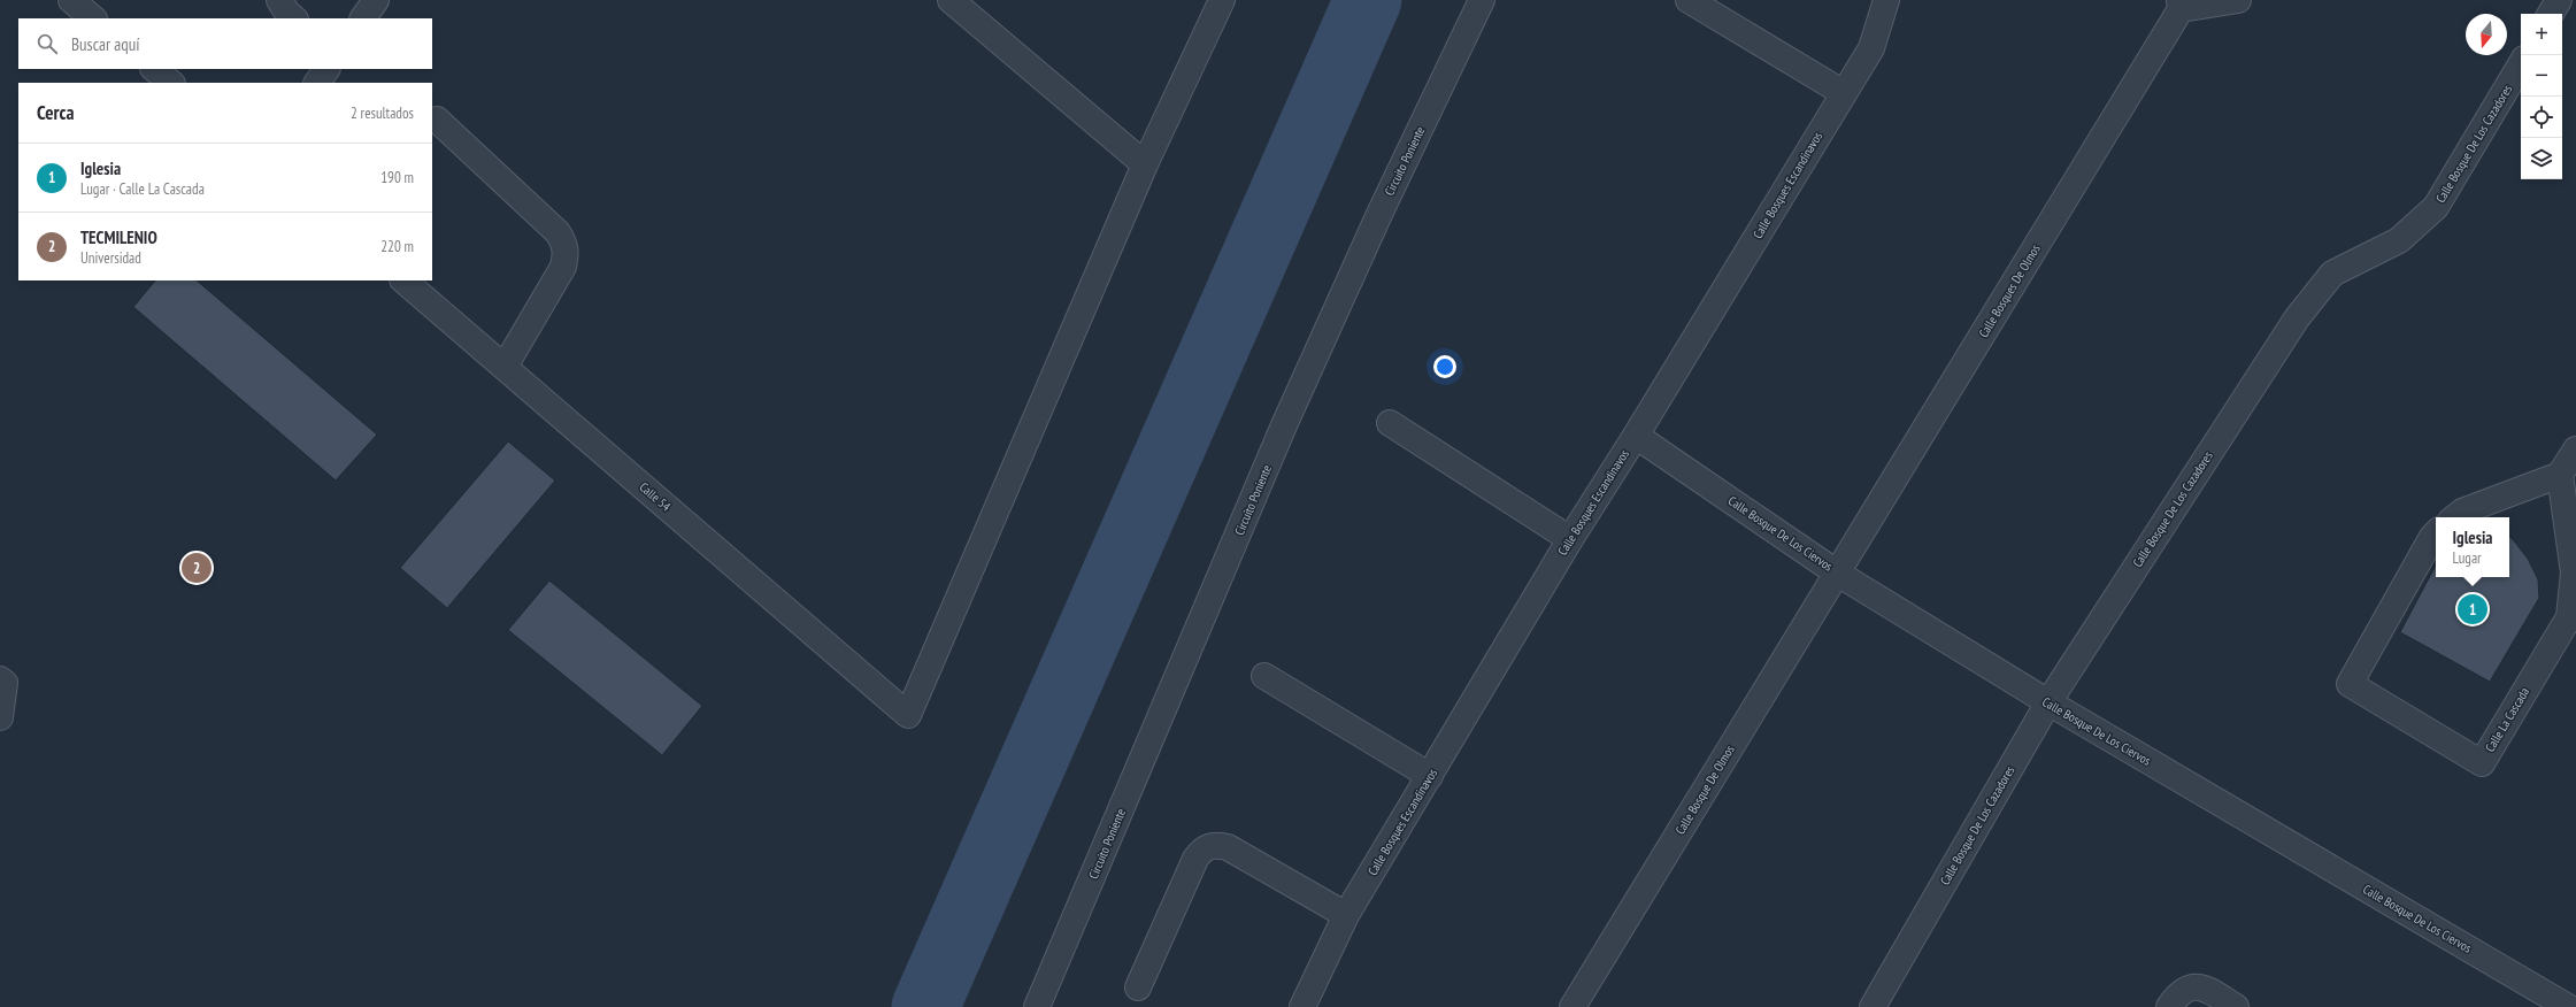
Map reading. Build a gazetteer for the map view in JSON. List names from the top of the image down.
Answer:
{
  "streets": {
    "street": [
      "Calle Bosque De Los Cazadores",
      "Circuito Poniente",
      "Calle Bosques Escandinavos",
      "Calle Bosques De Olmos",
      "Calle 54",
      "Calle Bosque De Los Ciervos",
      "Calle La Cascada",
      "Calle Bosque De Olmos"
    ]
  },
  "crossings": [
    ["Calle Bosque De Los Cazadores", "Calle Bosque De Los Ciervos"],
    ["Calle Bosques Escandinavos", "Calle Bosque De Los Ciervos"],
    ["Calle Bosques De Olmos", "Calle Bosque De Los Ciervos"],
    ["Calle Bosques De Olmos", "Calle Bosque De Olmos"],
    ["Calle Bosque De Los Ciervos", "Calle Bosque De Olmos"]
  ],
  "north": "bottom",
  "page": {
    "map_buttons": ["+", "−"],
    "search": "Buscar aquí",
    "heading": ["Cerca", "2 resultados"],
    "list": [
      {
        "mark": "1",
        "name": "Iglesia",
        "note": "Lugar · Calle La Cascada",
        "value": "190 m"
      },
      {
        "mark": "2",
        "name": "TECMILENIO",
        "note": "Universidad",
        "value": "220 m"
      }
    ],
    "popup": ["Iglesia", "Lugar"],
    "pins": ["2", "1"]
  }
}
